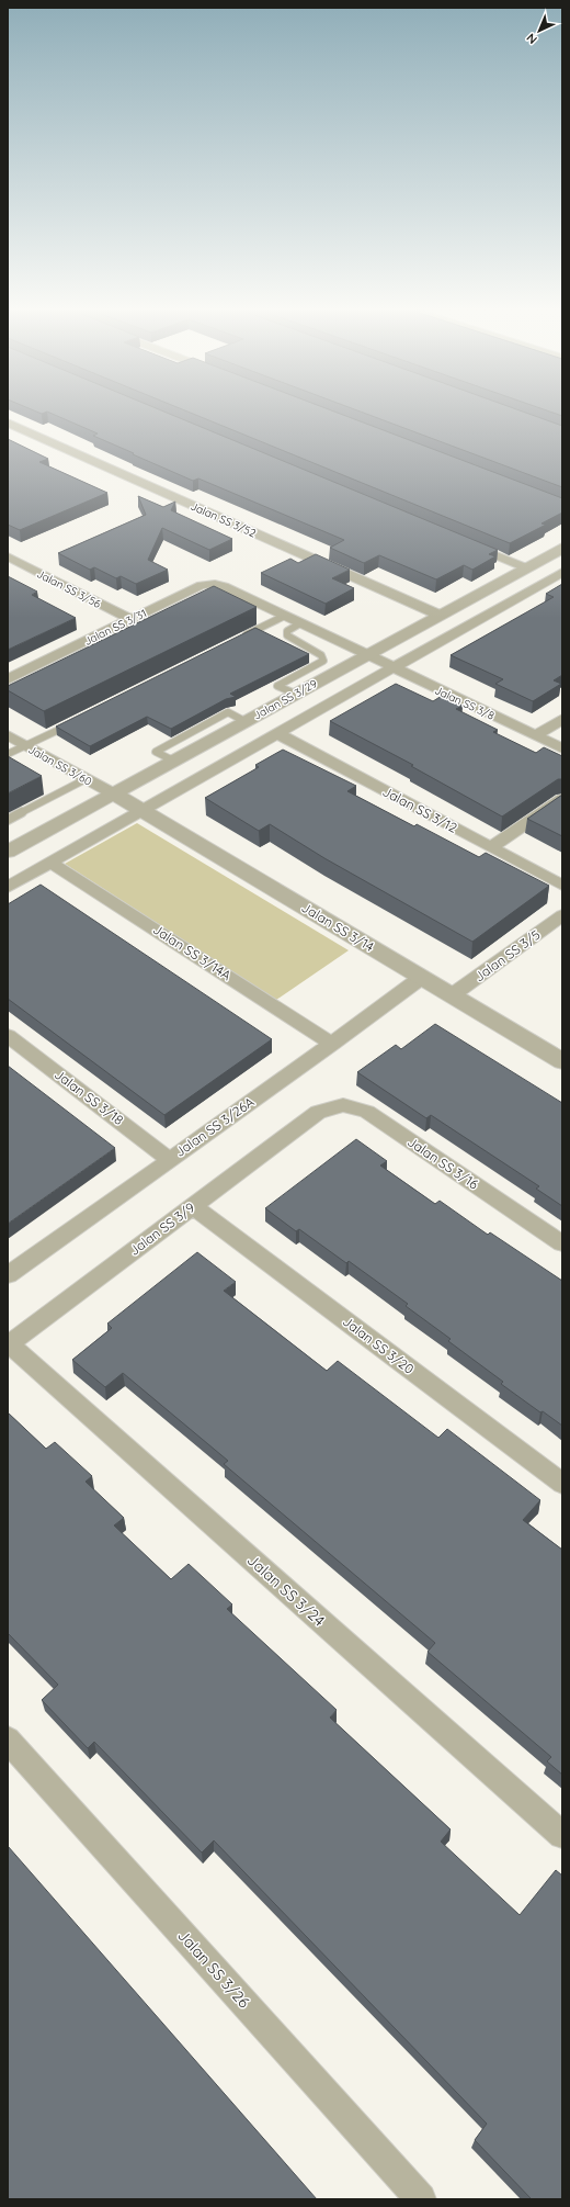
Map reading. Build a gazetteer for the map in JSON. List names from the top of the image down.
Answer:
{
  "streets": {
    "street": [
      "Jalan SS 3/52",
      "Jalan SS 3/56",
      "Jalan SS 3/31",
      "Jalan SS 3/29",
      "Jalan SS 3/8",
      "Jalan SS 3/60",
      "Jalan SS 3/12",
      "Jalan SS 3/14",
      "Jalan SS 3/14A",
      "Jalan SS 3/5",
      "Jalan SS 3/18",
      "Jalan SS 3/26A",
      "Jalan SS 3/16",
      "Jalan SS 3/9",
      "Jalan SS 3/20",
      "Jalan SS 3/24",
      "Jalan SS 3/26"
    ]
  },
  "crossings": [
    ["Jalan SS 3/52", "Jalan SS 3/29"],
    ["Jalan SS 3/56", "Jalan SS 3/31"],
    ["Jalan SS 3/31", "Jalan SS 3/29"],
    ["Jalan SS 3/31", "Jalan SS 3/8"],
    ["Jalan SS 3/29", "Jalan SS 3/8"],
    ["Jalan SS 3/29", "Jalan SS 3/60"],
    ["Jalan SS 3/29", "Jalan SS 3/14"],
    ["Jalan SS 3/60", "Jalan SS 3/14"],
    ["Jalan SS 3/14", "Jalan SS 3/5"],
    ["Jalan SS 3/14", "Jalan SS 3/26A"],
    ["Jalan SS 3/14A", "Jalan SS 3/26A"],
    ["Jalan SS 3/18", "Jalan SS 3/26A"],
    ["Jalan SS 3/16", "Jalan SS 3/9"],
    ["Jalan SS 3/9", "Jalan SS 3/20"],
    ["Jalan SS 3/9", "Jalan SS 3/24"]
  ],
  "north": "bottom left"
}
